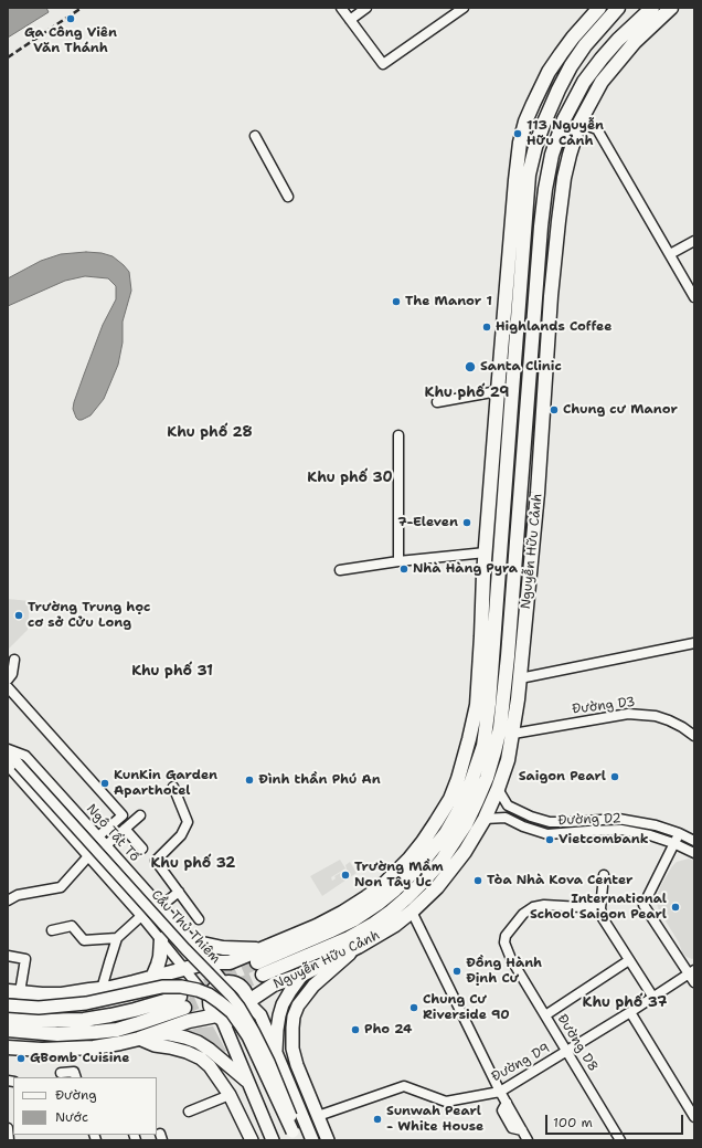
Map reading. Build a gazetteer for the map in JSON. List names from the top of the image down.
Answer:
{
  "streets": {
    "main road": ["Nguyễn Hữu Cảnh", "Cầu Thủ Thiêm"],
    "street": [
      "Đường D3",
      "Đường D2",
      "Ngô Tất Tố",
      "Đường D8",
      "Đường D9"
    ]
  },
  "crossings": [
    ["Nguyễn Hữu Cảnh", "Đường D3"],
    ["Nguyễn Hữu Cảnh", "Đường D2"],
    ["Nguyễn Hữu Cảnh", "Ngô Tất Tố"],
    ["Ngô Tất Tố", "Cầu Thủ Thiêm"],
    ["Đường D8", "Đường D9"]
  ],
  "districts": [
    "Khu phố 29",
    "Khu phố 28",
    "Khu phố 30",
    "Khu phố 31",
    "Khu phố 32",
    "Khu phố 37"
  ],
  "places": [
    "Ga Công Viên Văn Thánh",
    "113 Nguyễn Hữu Cảnh",
    "The Manor 1",
    "Highlands Coffee",
    "Santa Clinic",
    "Chung cư Manor",
    "7-Eleven",
    "Nhà Hàng Pyra",
    "Trường Trung học cơ sở Cửu Long",
    "Saigon Pearl",
    "Đình thần Phú An",
    "KunKin Garden Aparthotel",
    "Vietcombank",
    "Trường Mầm Non Tây Úc",
    "Tòa Nhà Kova Center",
    "International School Saigon Pearl",
    "Đồng Hành Định Cư",
    "Chung Cư Riverside 90",
    "Pho 24",
    "GBomb Cuisine",
    "Sunwah Pearl - White House"
  ],
  "legend": ["Đường", "Nước"],
  "scale_bar": "100 m"
}
